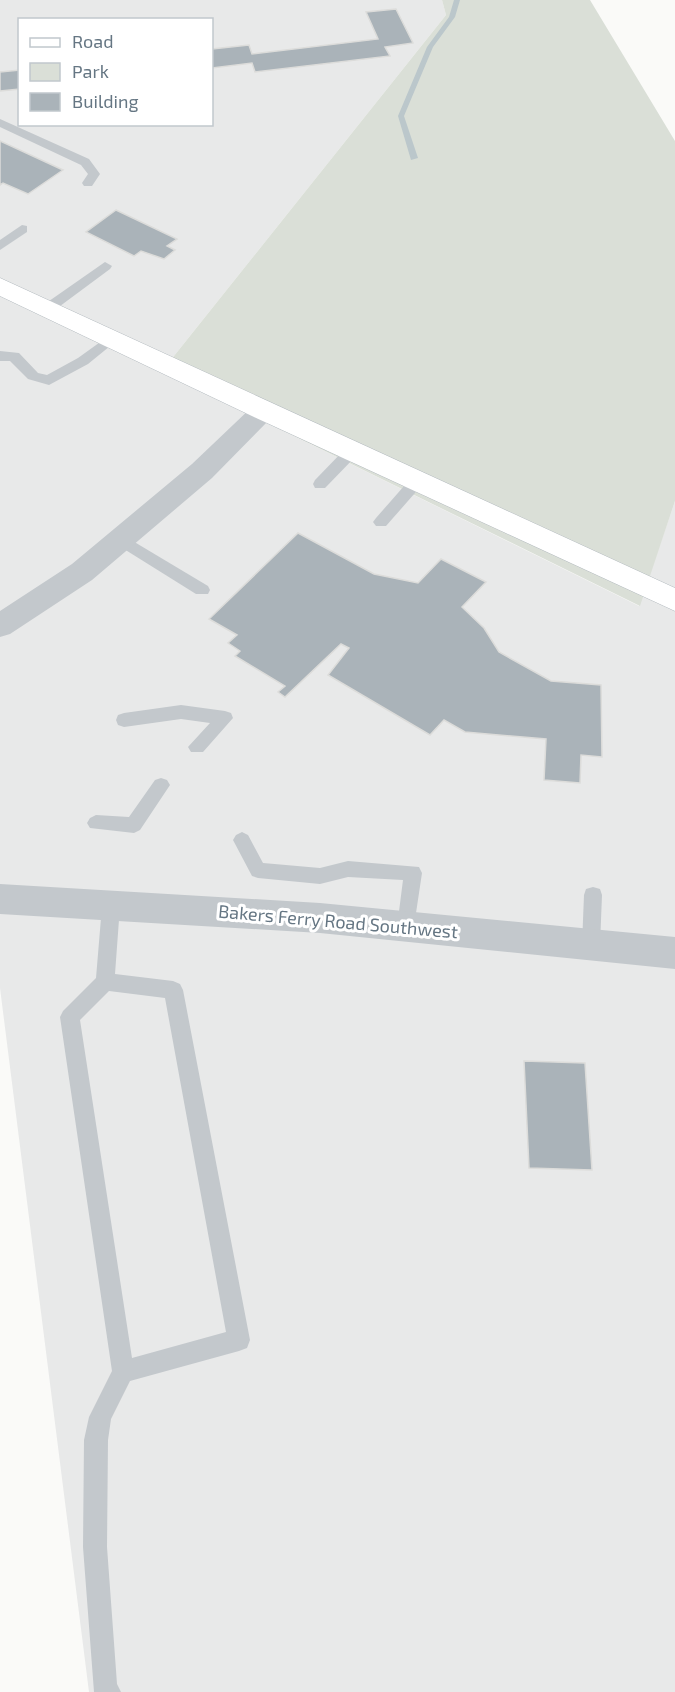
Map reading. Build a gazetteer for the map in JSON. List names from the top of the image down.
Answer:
{
  "streets": {
    "street": ["Bakers Ferry Road Southwest"]
  },
  "legend": ["Road", "Park", "Building"]
}
